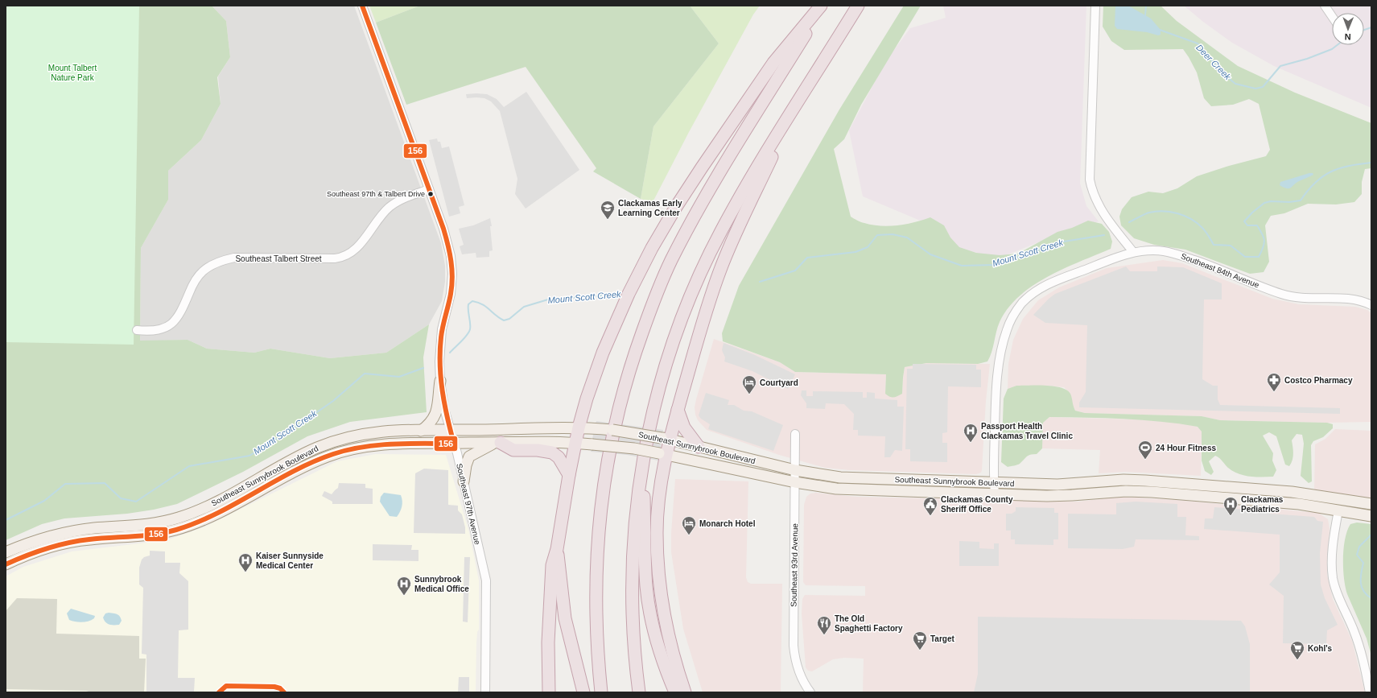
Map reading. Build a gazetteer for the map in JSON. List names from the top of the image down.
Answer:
{
  "streets": {
    "main road": ["Southeast Sunnybrook Boulevard"],
    "street": [
      "Southeast Talbert Street",
      "Southeast 84th Avenue",
      "Southeast 97th Avenue",
      "Southeast 93rd Avenue"
    ]
  },
  "crossings": [
    ["Southeast Talbert Street", "Southeast 97th Avenue"],
    ["Southeast 84th Avenue", "Southeast Sunnybrook Boulevard"],
    ["Southeast Sunnybrook Boulevard", "Southeast 97th Avenue"],
    ["Southeast Sunnybrook Boulevard", "Southeast 93rd Avenue"]
  ],
  "water": ["Deer Creek", "Mount Scott Creek"],
  "parks": ["Mount Talbert Nature Park"],
  "places": {
    "other": ["Southeast 97th & Talbert Drive"],
    "school or university": ["Clackamas Early Learning Center"],
    "pharmacy": ["Costco Pharmacy"],
    "hotel": ["Courtyard", "Monarch Hotel"],
    "hospital": [
      "Passport Health Clackamas Travel Clinic",
      "Clackamas Pediatrics",
      "Kaiser Sunnyside Medical Center",
      "Sunnybrook Medical Office"
    ],
    "sports": ["24 Hour Fitness"],
    "public building": ["Clackamas County Sheriff Office"],
    "restaurant": ["The Old Spaghetti Factory"],
    "supermarket": ["Target", "Kohl's"]
  },
  "lines": ["transit line 156"],
  "north": "bottom"
}
